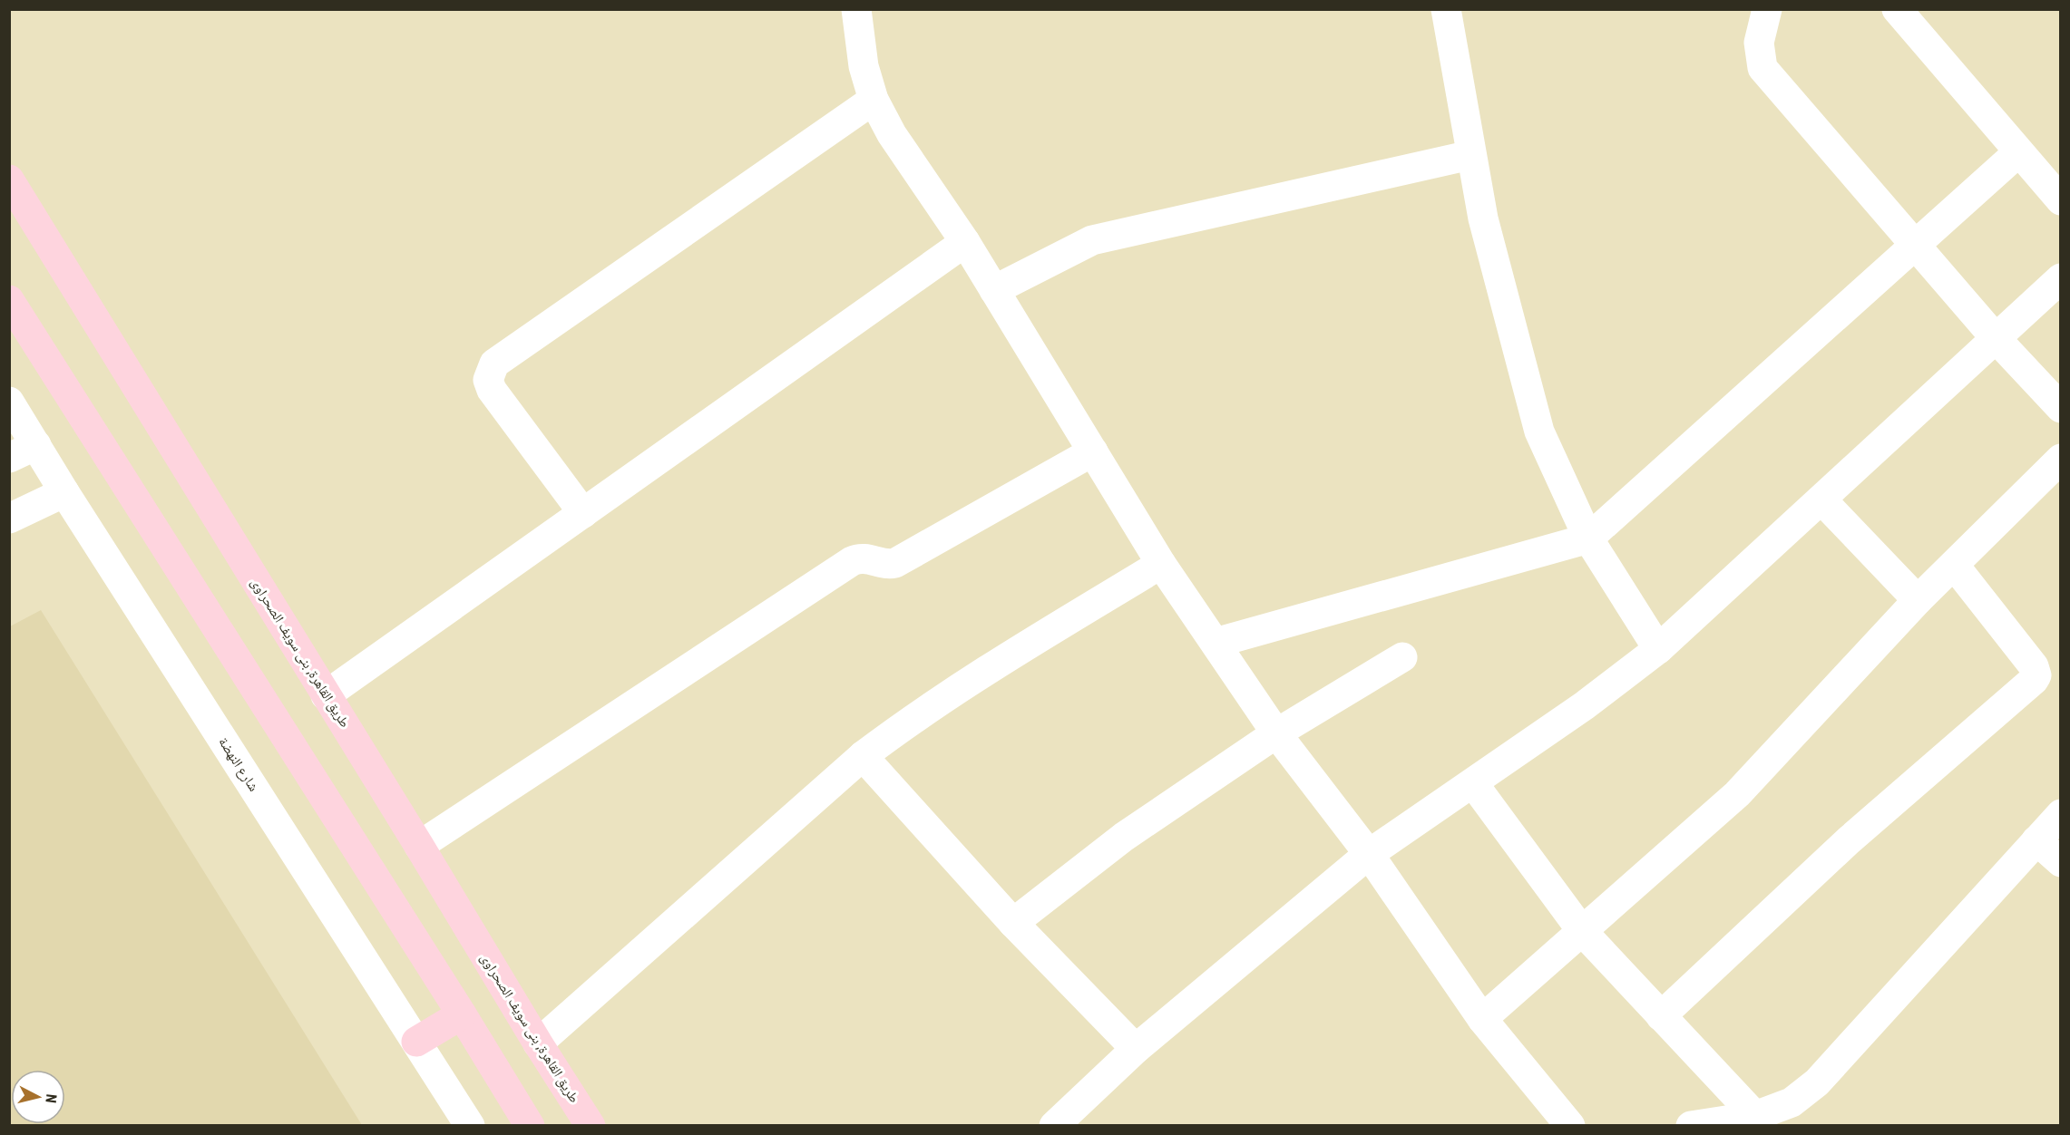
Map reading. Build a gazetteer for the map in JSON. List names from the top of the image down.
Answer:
{
  "streets": {
    "main road": ["طريق القاهرة, بنى سويف الصحراوى"],
    "street": ["شارع النهضة"]
  },
  "north": "right"
}
